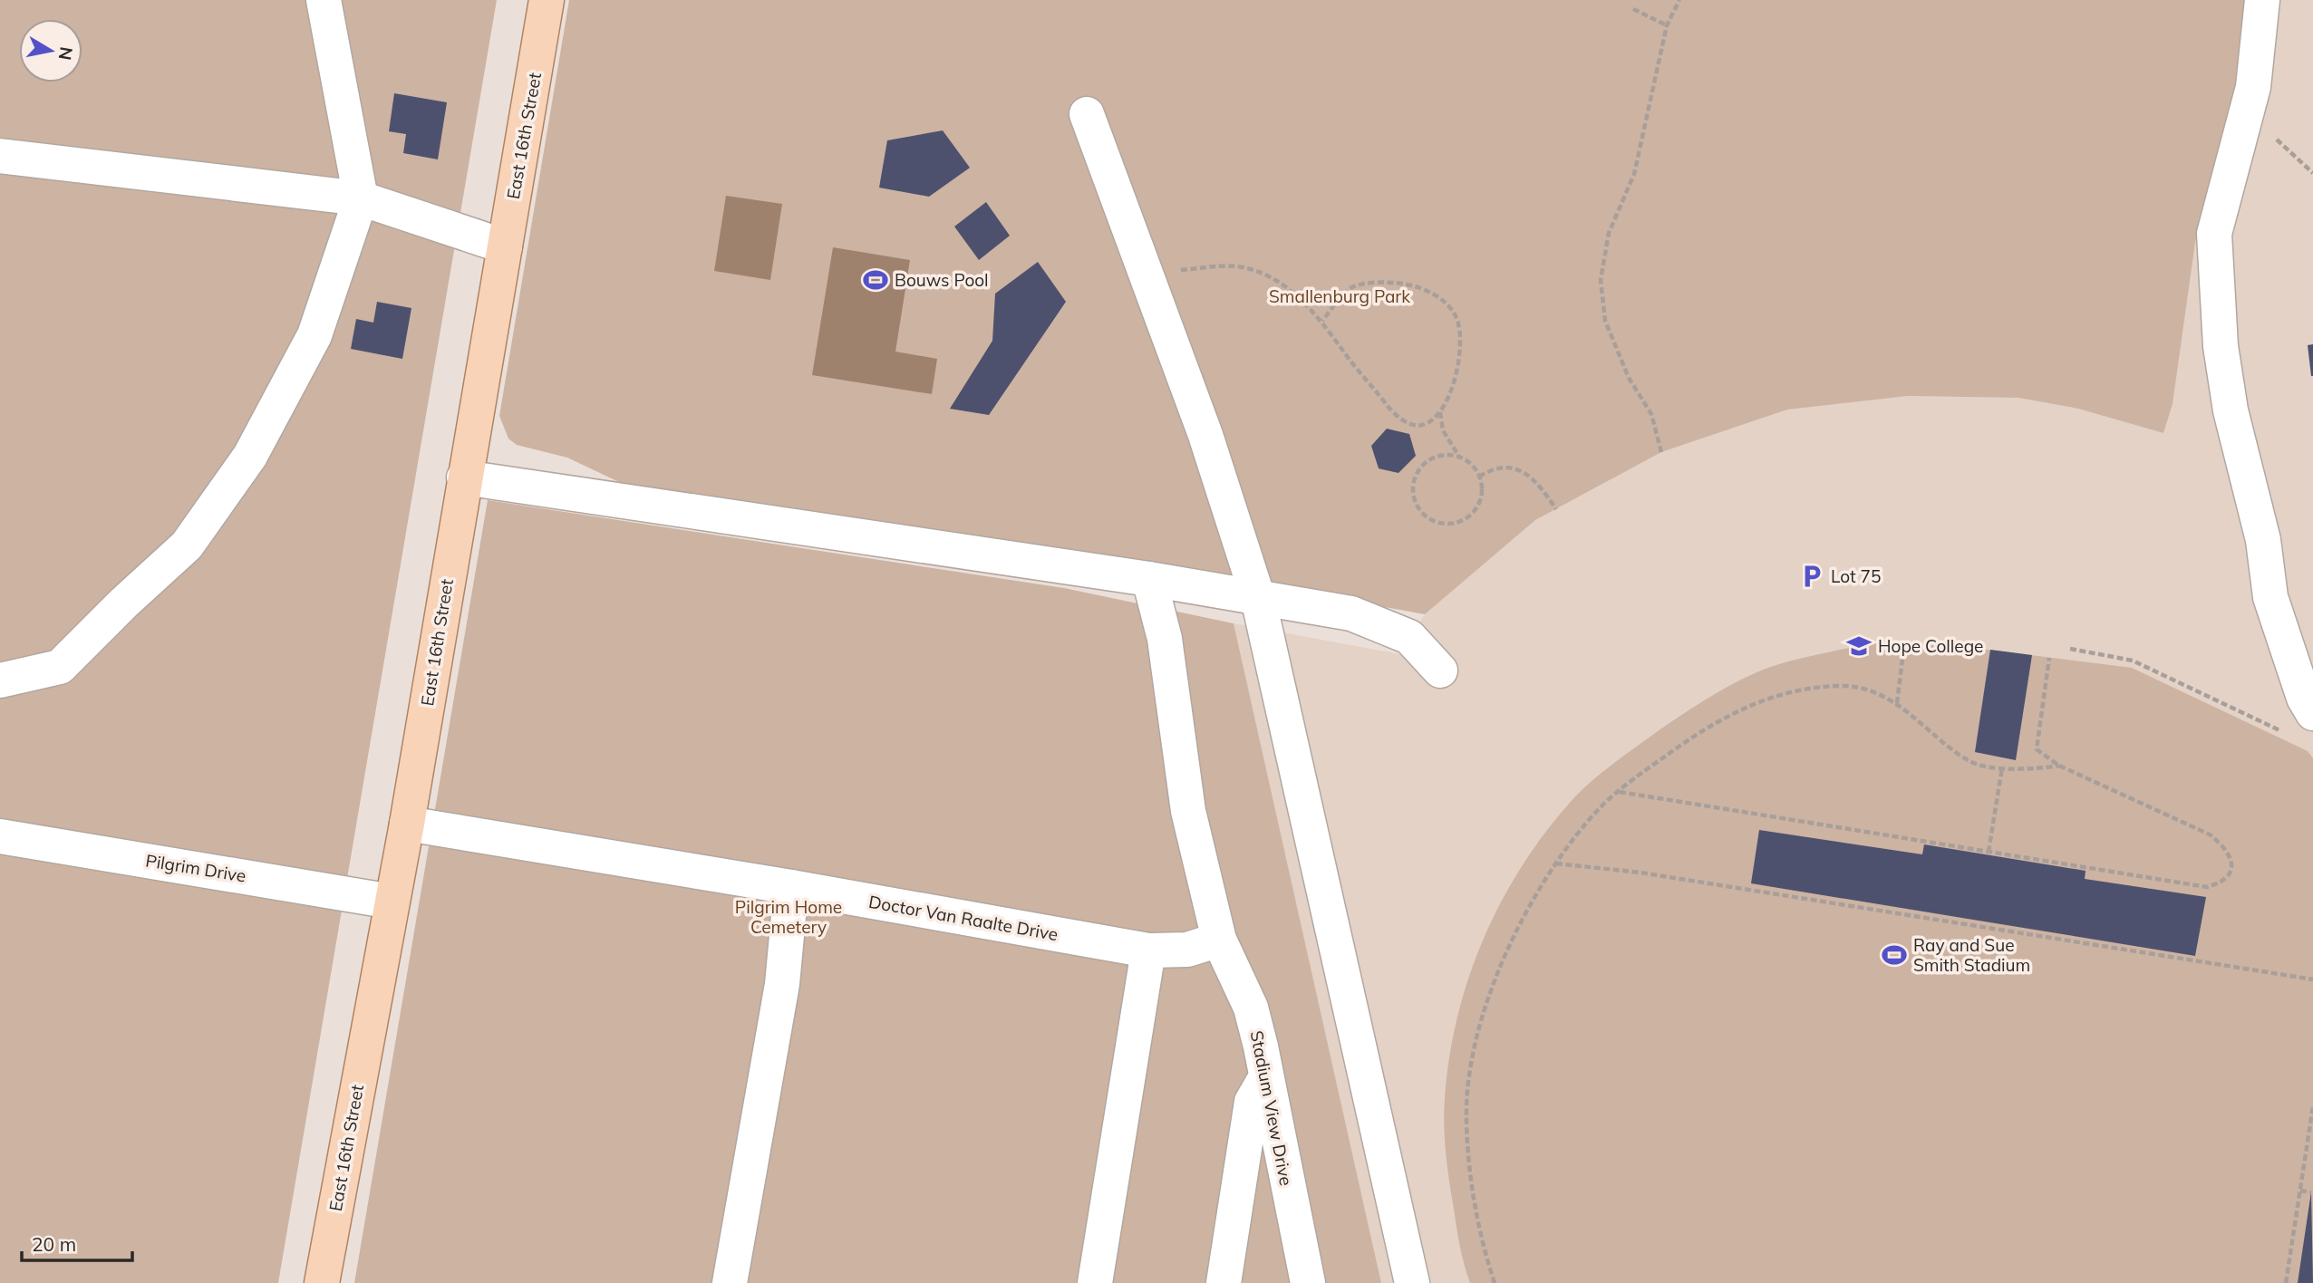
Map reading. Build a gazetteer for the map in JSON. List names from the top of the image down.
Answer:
{
  "streets": {
    "main road": ["East 16th Street"],
    "lane": ["Pilgrim Drive", "Doctor Van Raalte Drive", "Stadium View Drive"]
  },
  "crossings": [
    ["East 16th Street", "Pilgrim Drive"],
    ["East 16th Street", "Doctor Van Raalte Drive"],
    ["Doctor Van Raalte Drive", "Stadium View Drive"]
  ],
  "parks": ["Smallenburg Park", "Pilgrim Home Cemetery"],
  "places": {
    "sports": ["Bouws Pool", "Ray and Sue Smith Stadium"],
    "parking": ["Lot 75"],
    "school or university": ["Hope College"]
  },
  "scale_bar": "20 m",
  "north": "right"
}
